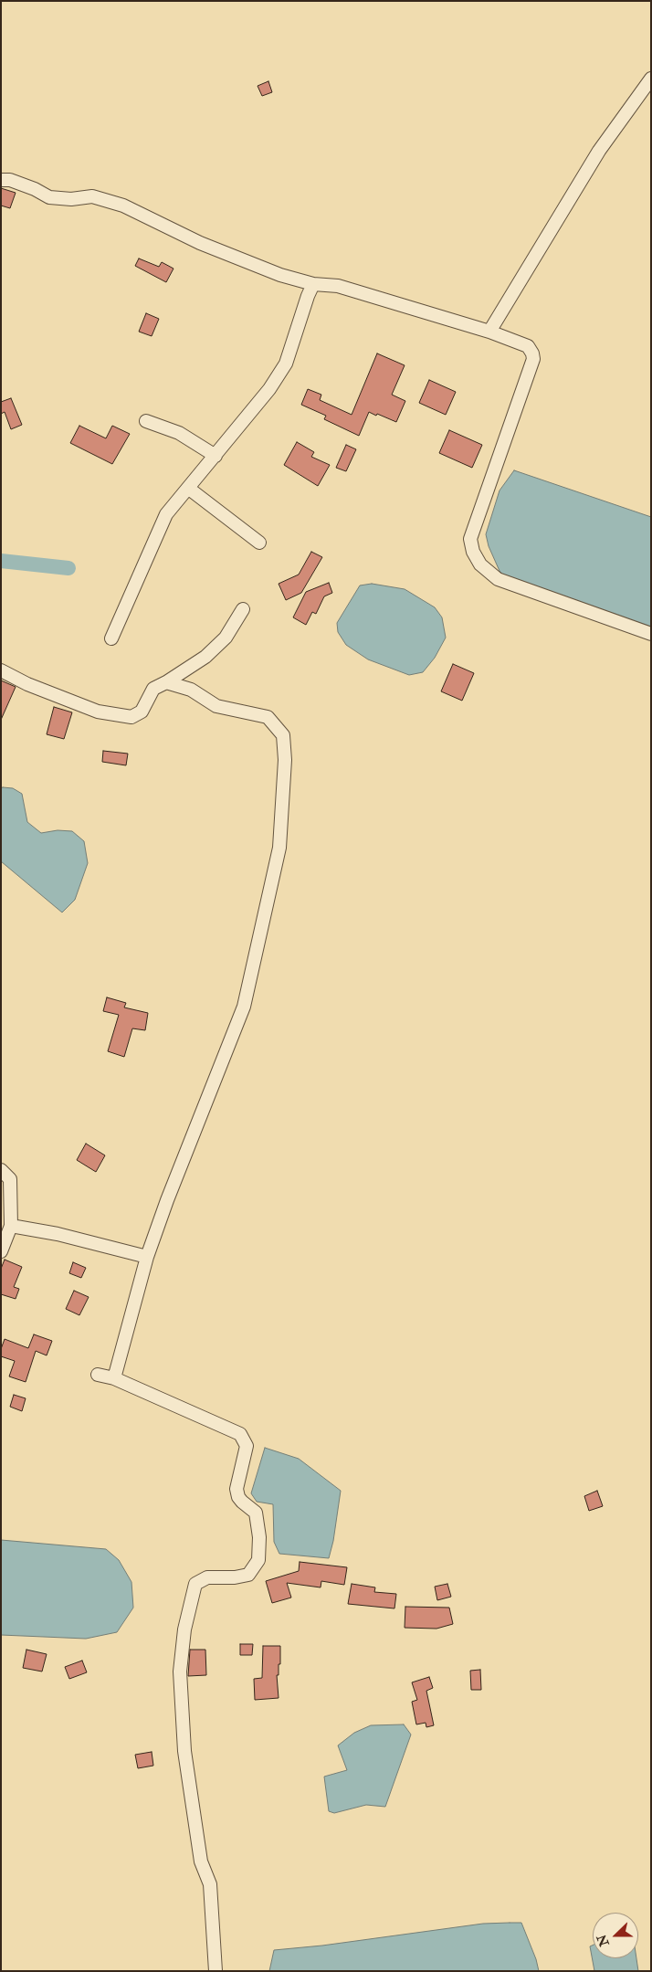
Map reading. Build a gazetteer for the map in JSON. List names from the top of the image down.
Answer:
{
  "north": "left"
}
